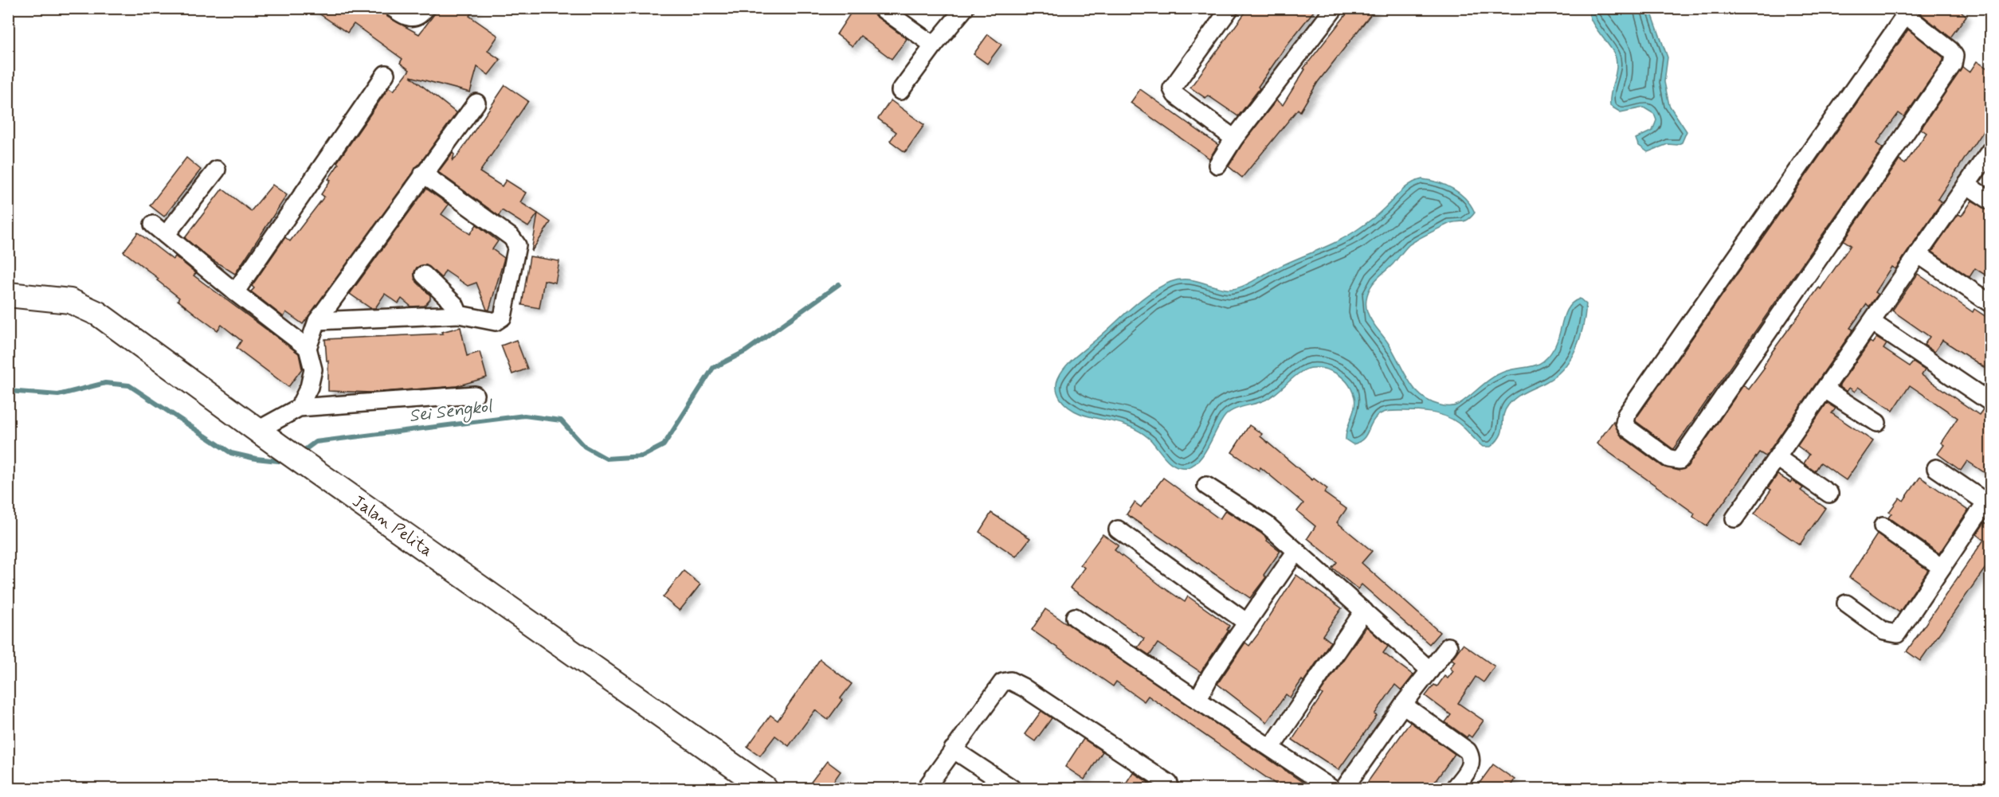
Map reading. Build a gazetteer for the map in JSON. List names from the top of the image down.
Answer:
{
  "streets": {
    "street": ["Jalan Pelita"]
  },
  "water": ["Sei Sengkol"]
}
